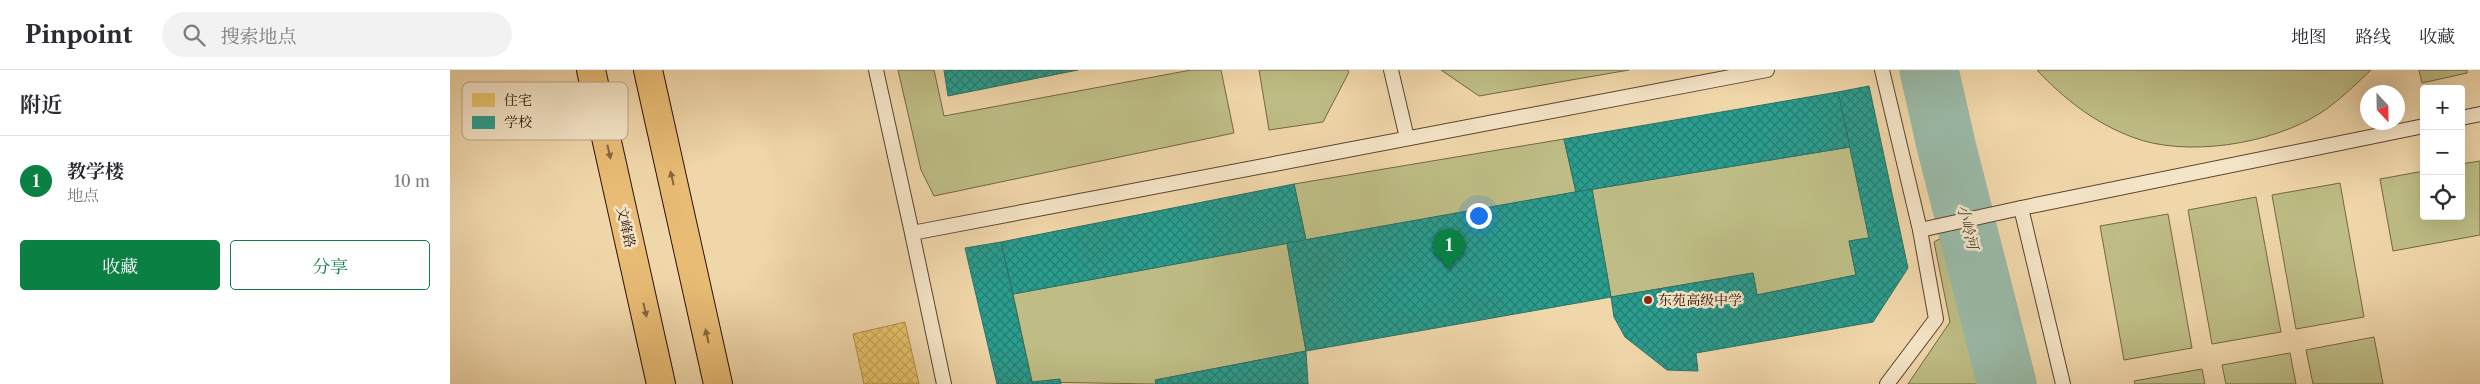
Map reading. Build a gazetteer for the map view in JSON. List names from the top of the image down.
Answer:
{
  "streets": {
    "main road": ["文峰路"]
  },
  "water": ["小岭河"],
  "places": ["东苑高级中学"],
  "legend": ["住宅", "学校"],
  "north": "bottom",
  "page": {
    "header": "Pinpoint",
    "search": "搜索地点",
    "nav": ["地图", "路线", "收藏"],
    "heading": "附近",
    "map_buttons": ["+", "−"],
    "list": [
      {
        "mark": "1",
        "name": "教学楼",
        "note": "地点",
        "value": "10 m"
      }
    ],
    "buttons": ["收藏", "分享"],
    "pins": "1"
  }
}
